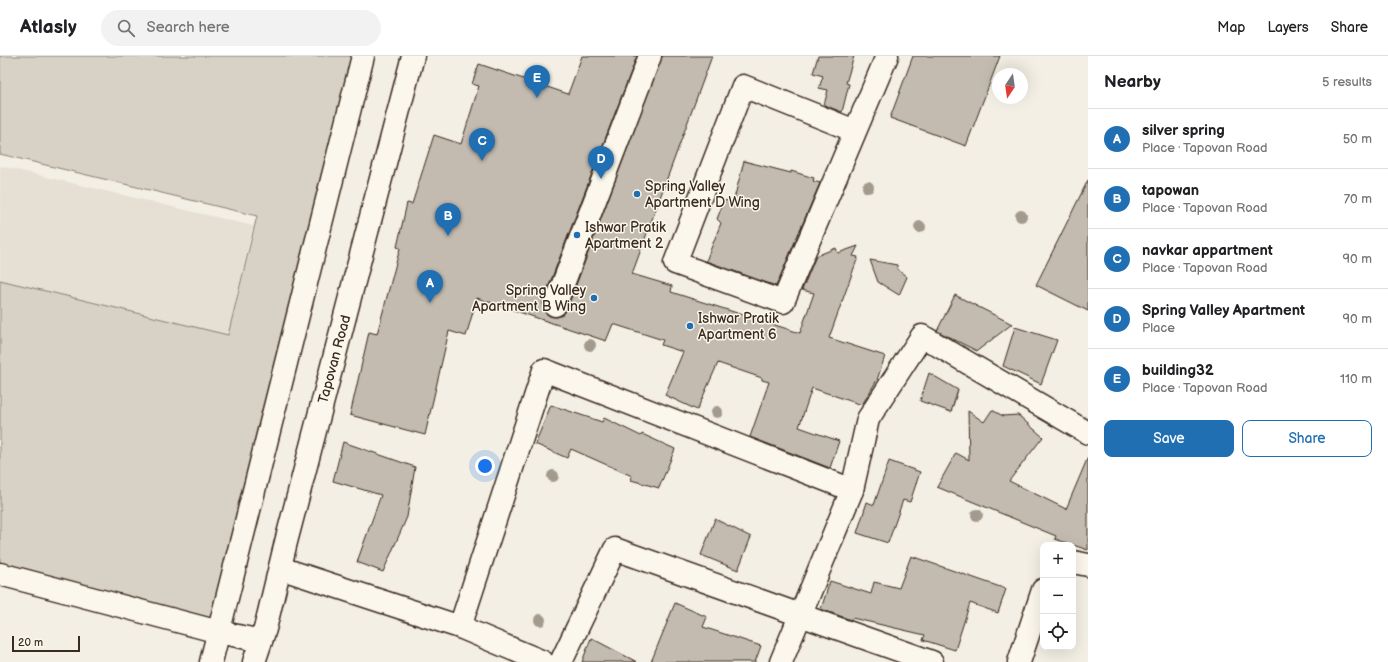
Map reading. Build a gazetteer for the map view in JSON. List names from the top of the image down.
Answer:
{
  "streets": {
    "street": ["Tapovan Road"]
  },
  "places": [
    "Spring Valley Apartment D Wing",
    "Ishwar Pratik Apartment 2",
    "Spring Valley Apartment B Wing",
    "Ishwar Pratik Apartment 6"
  ],
  "scale_bar": "20 m",
  "north": "bottom",
  "page": {
    "header": "Atlasly",
    "search": "Search here",
    "nav": ["Map", "Layers", "Share"],
    "heading": ["Nearby", "5 results"],
    "pins": [
      "E",
      "C",
      "D",
      "B",
      "A"
    ],
    "list": [
      {
        "mark": "A",
        "name": "silver spring",
        "note": "Place · Tapovan Road",
        "value": "50 m"
      },
      {
        "mark": "B",
        "name": "tapowan",
        "note": "Place · Tapovan Road",
        "value": "70 m"
      },
      {
        "mark": "C",
        "name": "navkar appartment",
        "note": "Place · Tapovan Road",
        "value": "90 m"
      },
      {
        "mark": "D",
        "name": "Spring Valley Apartment",
        "note": "Place",
        "value": "90 m"
      },
      {
        "mark": "E",
        "name": "building32",
        "note": "Place · Tapovan Road",
        "value": "110 m"
      }
    ],
    "buttons": ["Save", "Share"],
    "map_buttons": ["+", "−"],
    "scale": "20 m"
  }
}
